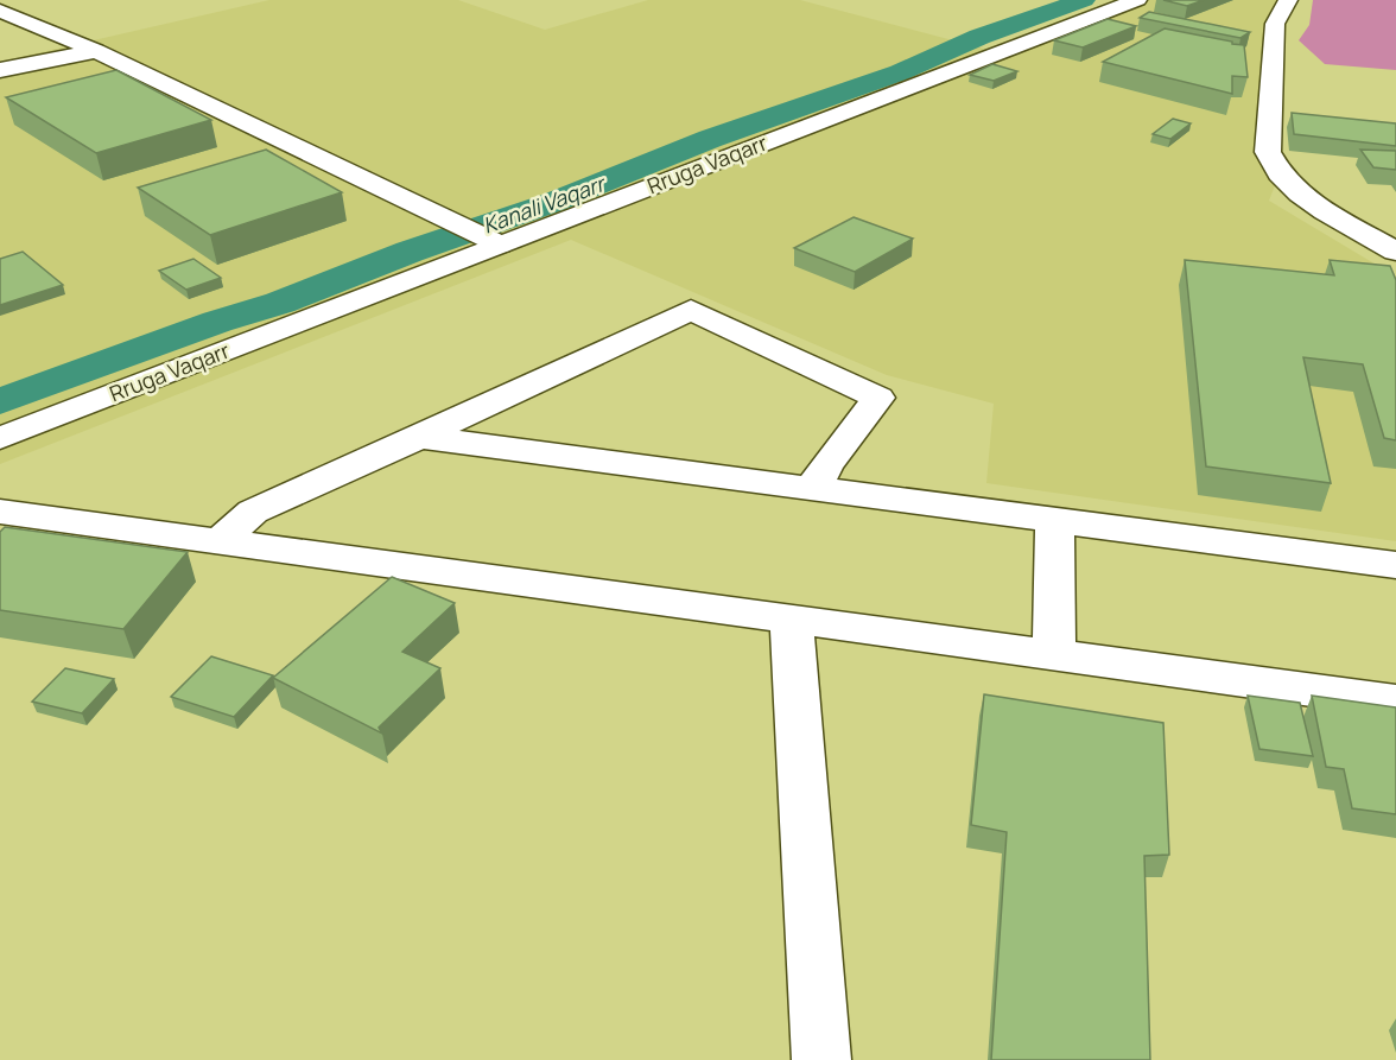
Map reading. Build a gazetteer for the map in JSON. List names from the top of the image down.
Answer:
{
  "streets": {
    "street": ["Rruga Vaqarr"]
  },
  "water": ["Kanali Vaqarr"]
}
